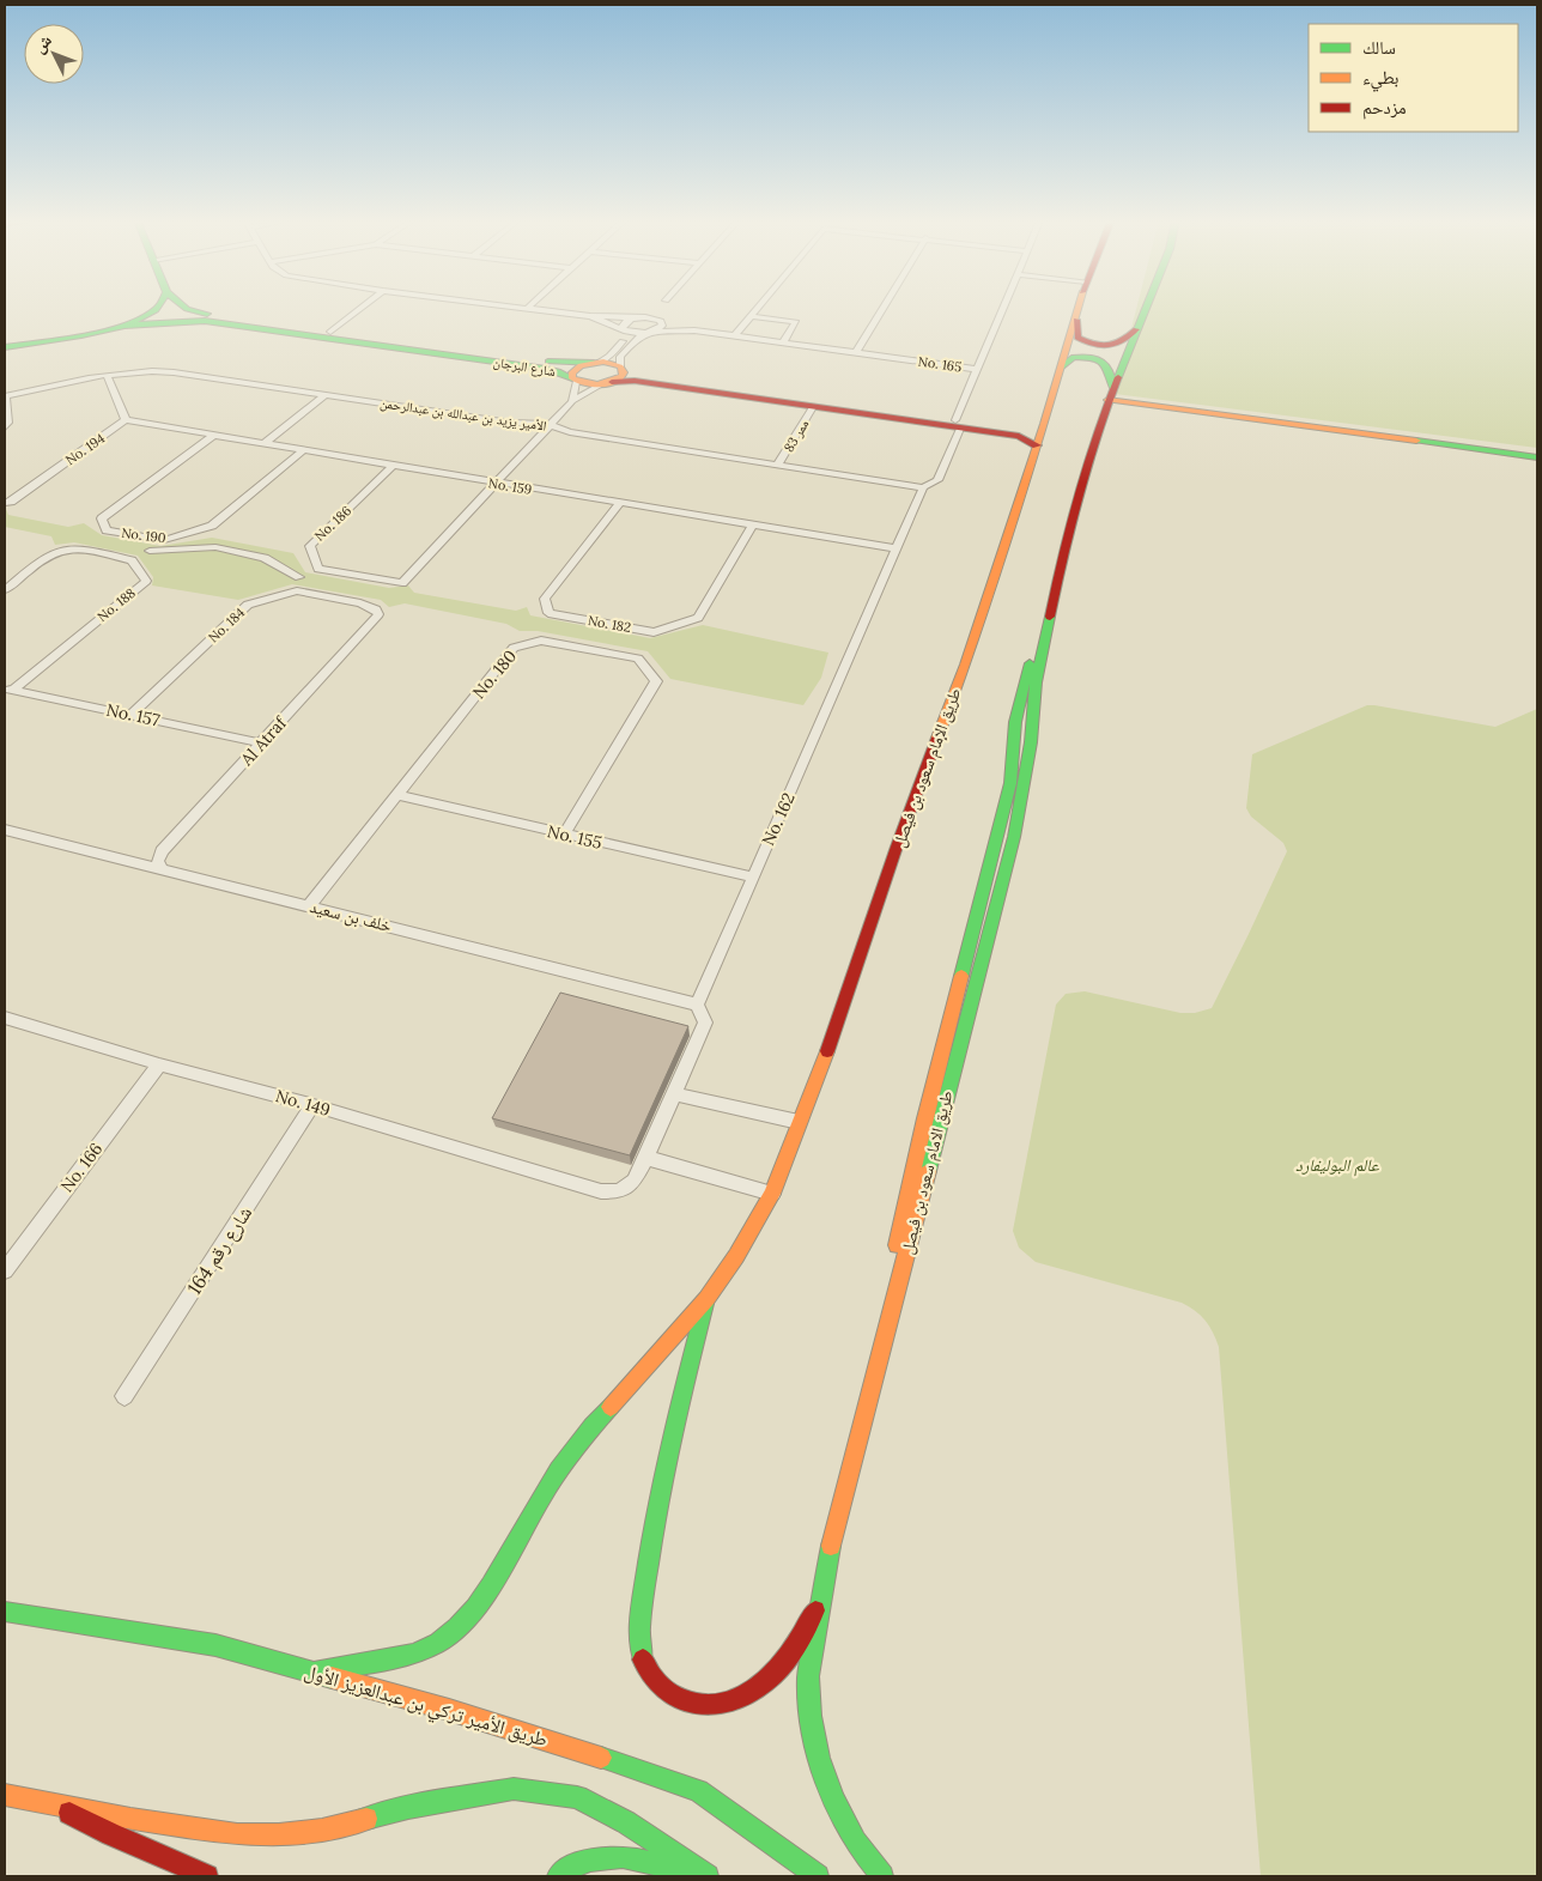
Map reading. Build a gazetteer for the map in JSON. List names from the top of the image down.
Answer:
{
  "streets": {
    "main road": [
      "شارع البرجان",
      "طريق الإمام سعود بن فيصل",
      "طريق الامام سعود بن فيصل",
      "طريق الأمير تركي بن عبدالعزيز الأول"
    ],
    "street": [
      "No. 165",
      "الأمير يزيد بن عبدالله بن عبدالرحمن",
      "ممر 83",
      "No. 194",
      "No. 159",
      "No. 186",
      "No. 190",
      "No. 188",
      "No. 182",
      "No. 184",
      "No. 180",
      "No. 157",
      "Al Atraf",
      "No. 162",
      "No. 155",
      "خلف بن سعيد",
      "No. 149",
      "No. 166",
      "شارع رقم 164"
    ]
  },
  "crossings": [
    ["No. 165", "No. 162"],
    ["شارع البرجان", "ممر 83"],
    ["شارع البرجان", "طريق الإمام سعود بن فيصل"],
    ["شارع البرجان", "No. 162"],
    ["الأمير يزيد بن عبدالله بن عبدالرحمن", "ممر 83"],
    ["الأمير يزيد بن عبدالله بن عبدالرحمن", "No. 162"],
    ["No. 194", "No. 159"],
    ["No. 159", "No. 186"],
    ["No. 159", "No. 190"],
    ["No. 159", "No. 182"],
    ["No. 159", "No. 162"],
    ["No. 188", "No. 157"],
    ["No. 184", "No. 157"],
    ["No. 184", "Al Atraf"],
    ["No. 180", "No. 155"],
    ["No. 180", "خلف بن سعيد"],
    ["No. 157", "Al Atraf"],
    ["Al Atraf", "خلف بن سعيد"],
    ["No. 162", "No. 155"],
    ["No. 162", "خلف بن سعيد"],
    ["No. 149", "No. 166"],
    ["No. 149", "شارع رقم 164"]
  ],
  "parks": ["عالم البوليفارد"],
  "legend": ["سالك", "بطيء", "مزدحم"],
  "north": "top left"
}
